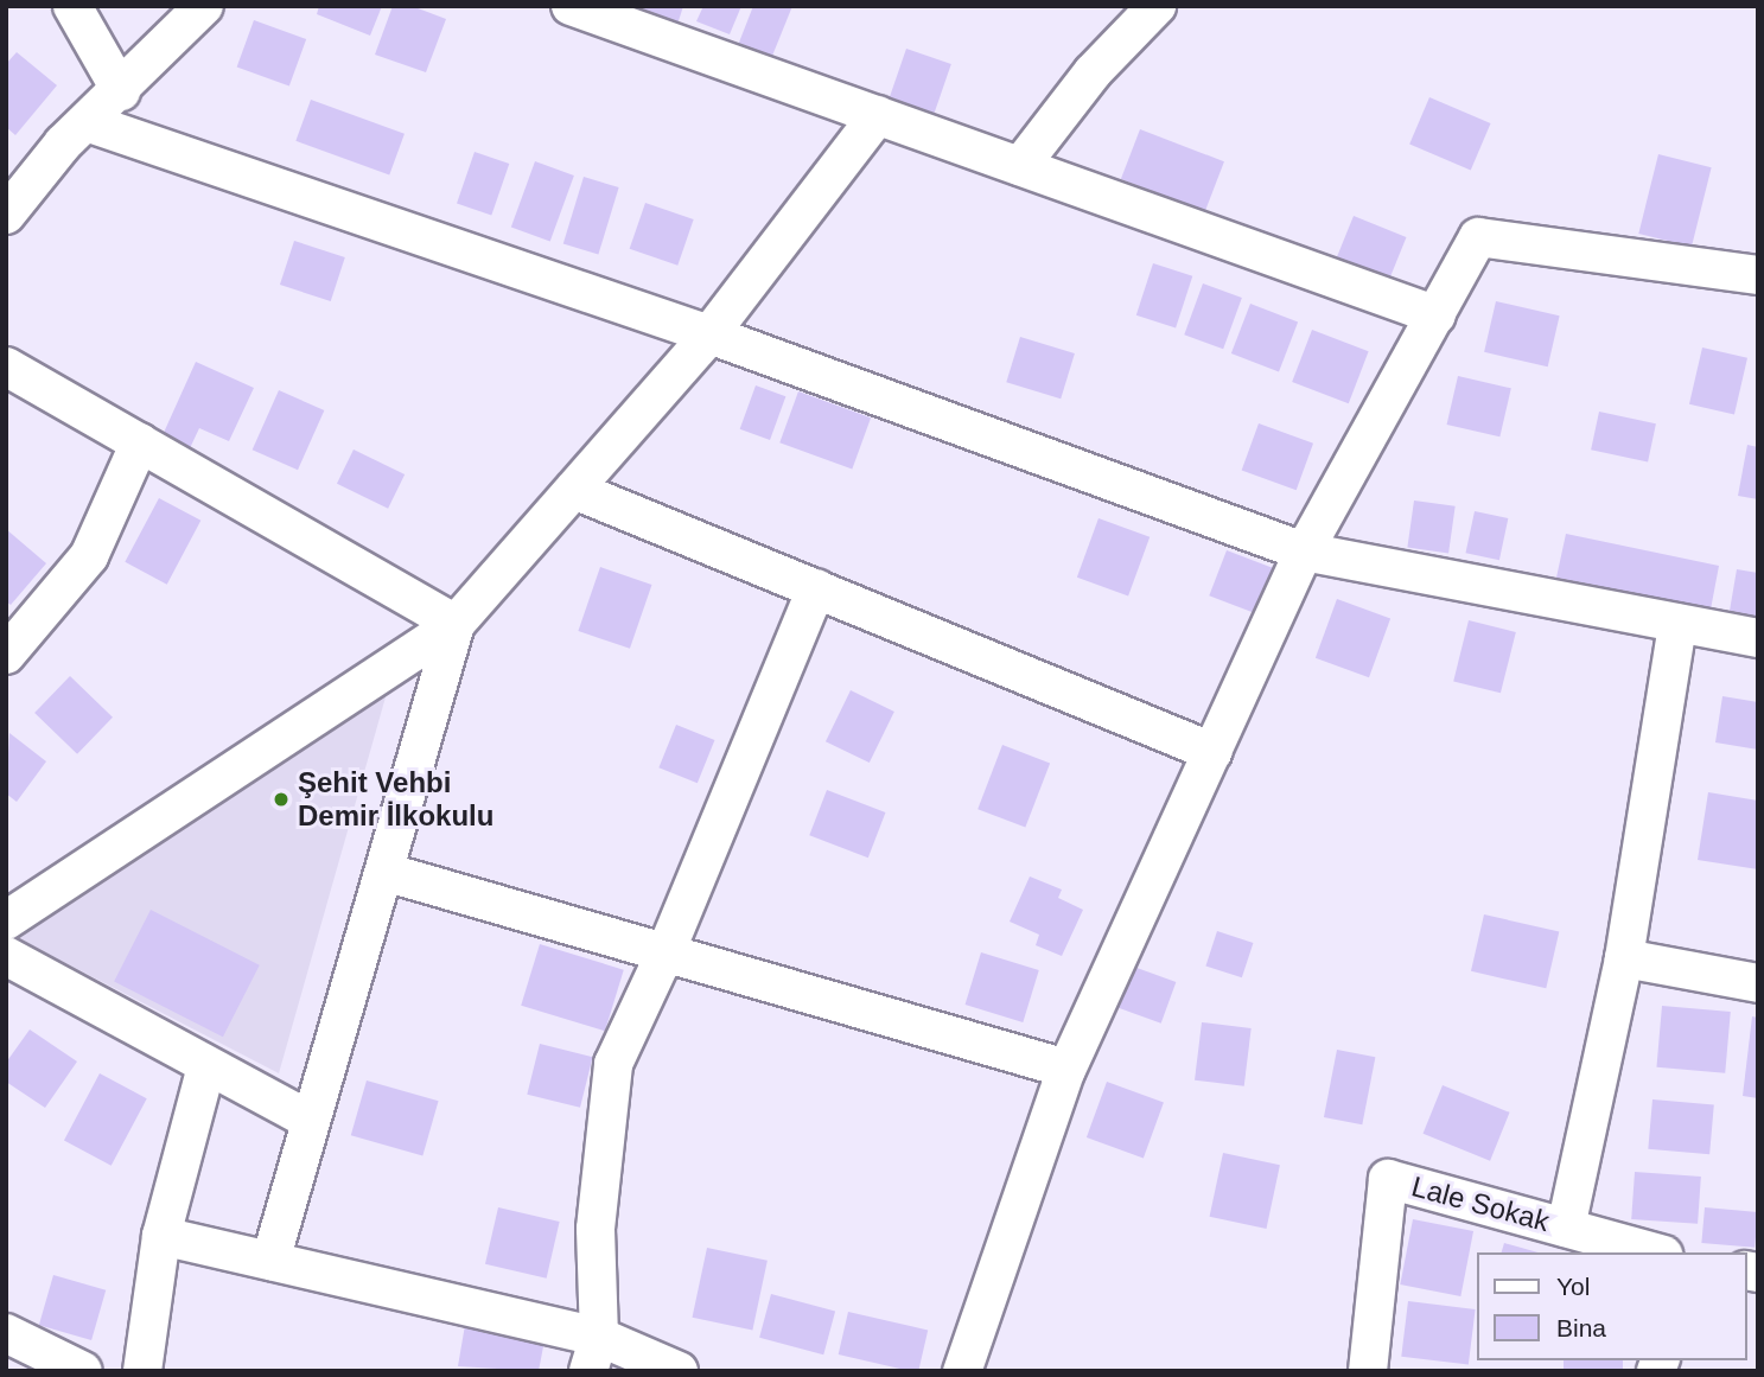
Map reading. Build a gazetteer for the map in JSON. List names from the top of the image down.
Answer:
{
  "streets": {
    "street": ["Lale Sokak"]
  },
  "places": ["Şehit Vehbi Demir İlkokulu"],
  "legend": ["Yol", "Bina"]
}
